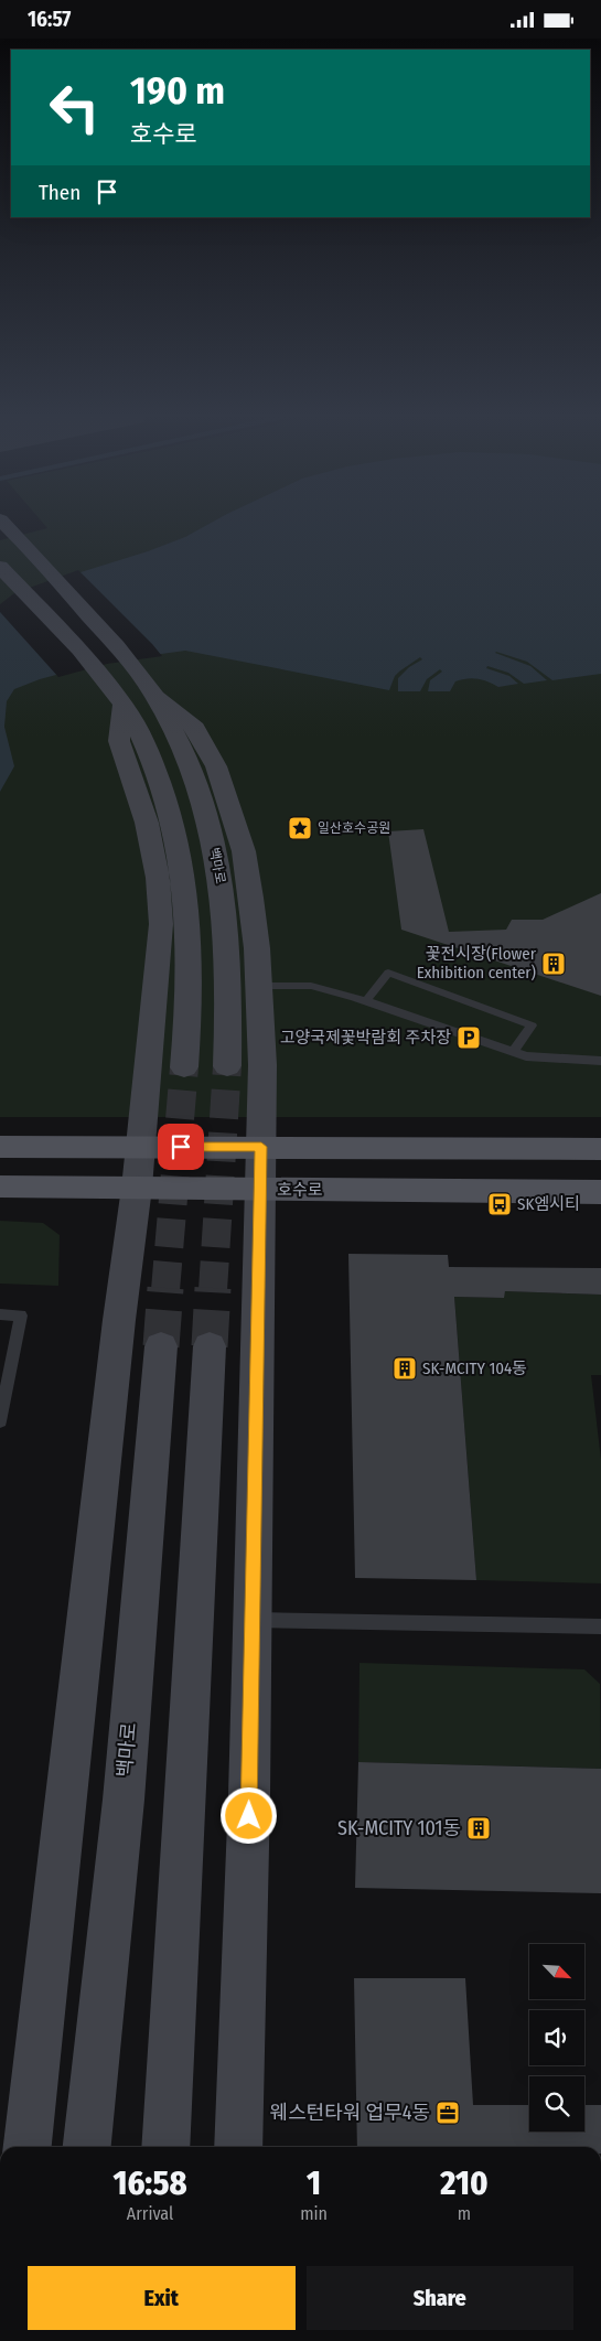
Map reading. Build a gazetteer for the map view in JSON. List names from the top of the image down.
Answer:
{
  "streets": {
    "main road": ["백마로", "호수로"]
  },
  "places": {
    "place": ["일산호수공원"],
    "building": ["꽃전시장(Flower Exhibition center)", "SK-MCITY 104동", "SK-MCITY 101동"],
    "parking": ["고양국제꽃박람회 주차장"],
    "bus stop": ["SK엠시티"],
    "office": ["웨스턴타워 업무4동"]
  },
  "north": "bottom right",
  "page": {
    "status": "16:57",
    "turn": ["190 m", "호수로"],
    "then": "Then",
    "eta": [
      "16:58",
      "Arrival",
      "1",
      "min",
      "210",
      "m"
    ],
    "buttons": ["Exit", "Share"]
  }
}
